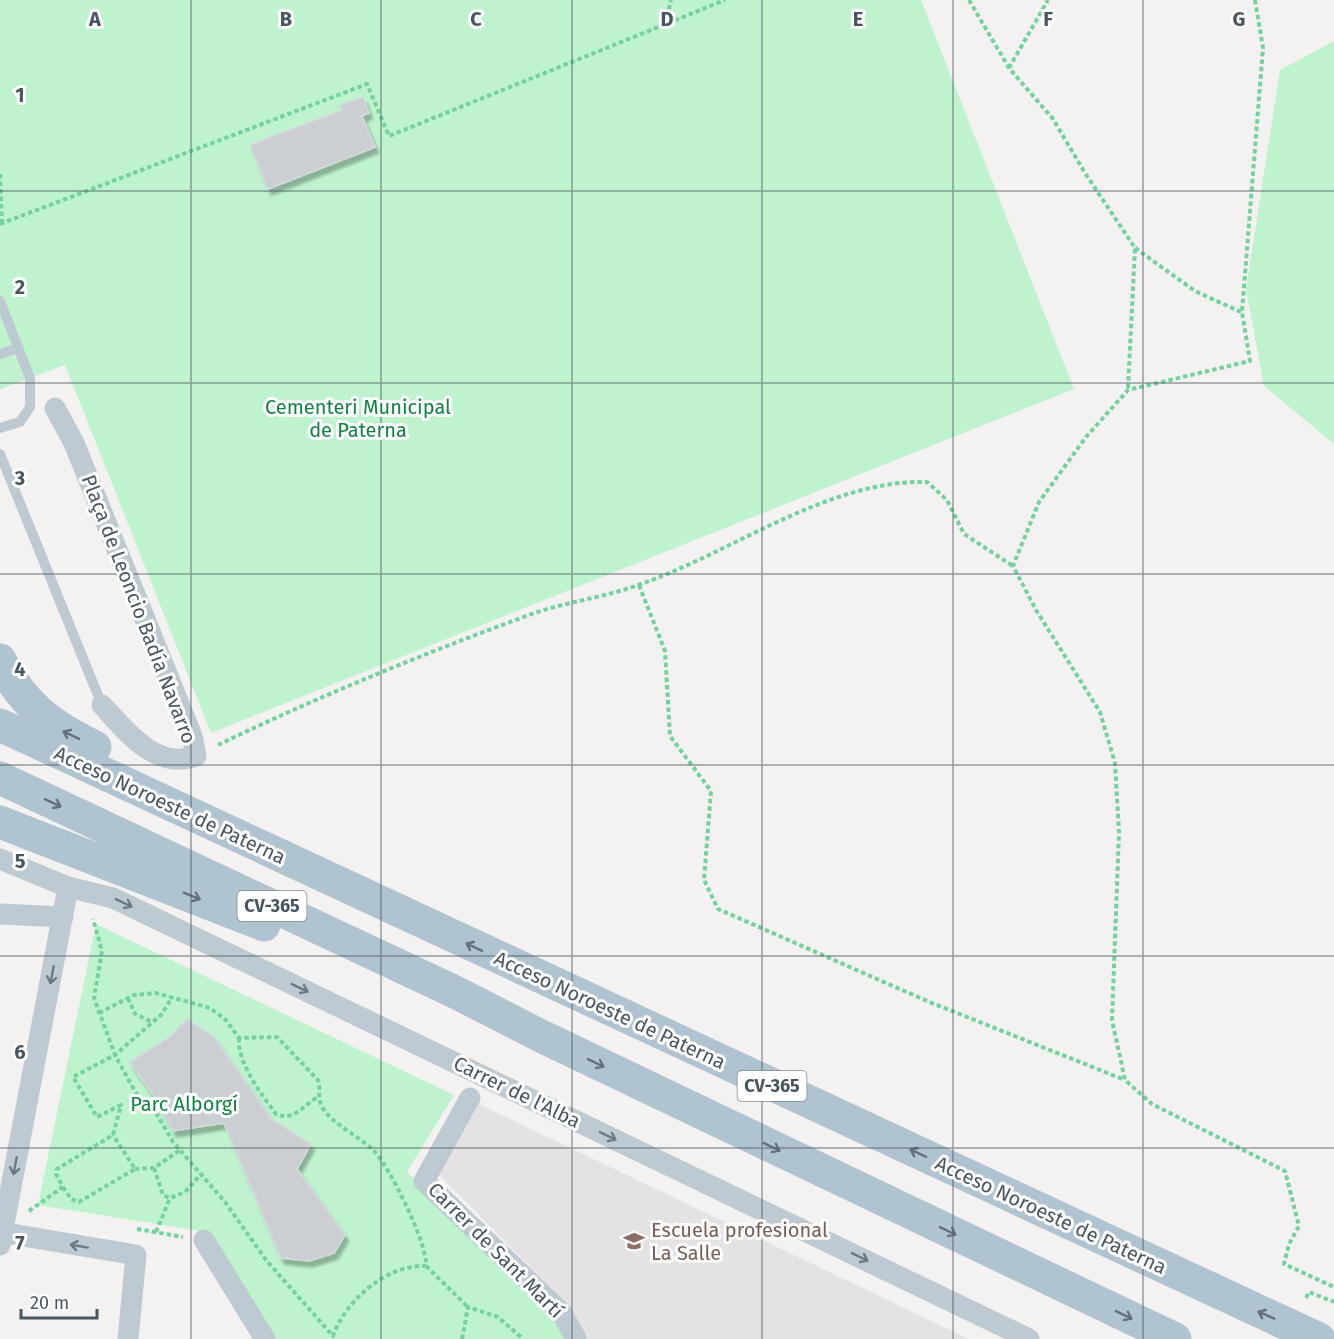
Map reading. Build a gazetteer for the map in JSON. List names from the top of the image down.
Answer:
{
  "streets": {
    "main road": ["Acceso Noroeste de Paterna", "CV-365"],
    "street": ["Plaça de Leoncio Badía Navarro", "Carrer de l'Alba", "Carrer de Sant Martí"]
  },
  "one_way": ["Carrer de l'Alba"],
  "parks": ["Cementeri Municipal de Paterna", "Parc Alborgí"],
  "places": {
    "school or university": ["Escuela profesional La Salle"]
  },
  "scale_bar": "20 m",
  "grid": {
    "columns": [
      "A",
      "B",
      "C",
      "D",
      "E",
      "F",
      "G"
    ],
    "rows": [
      "1",
      "2",
      "3",
      "4",
      "5",
      "6",
      "7"
    ]
  }
}
